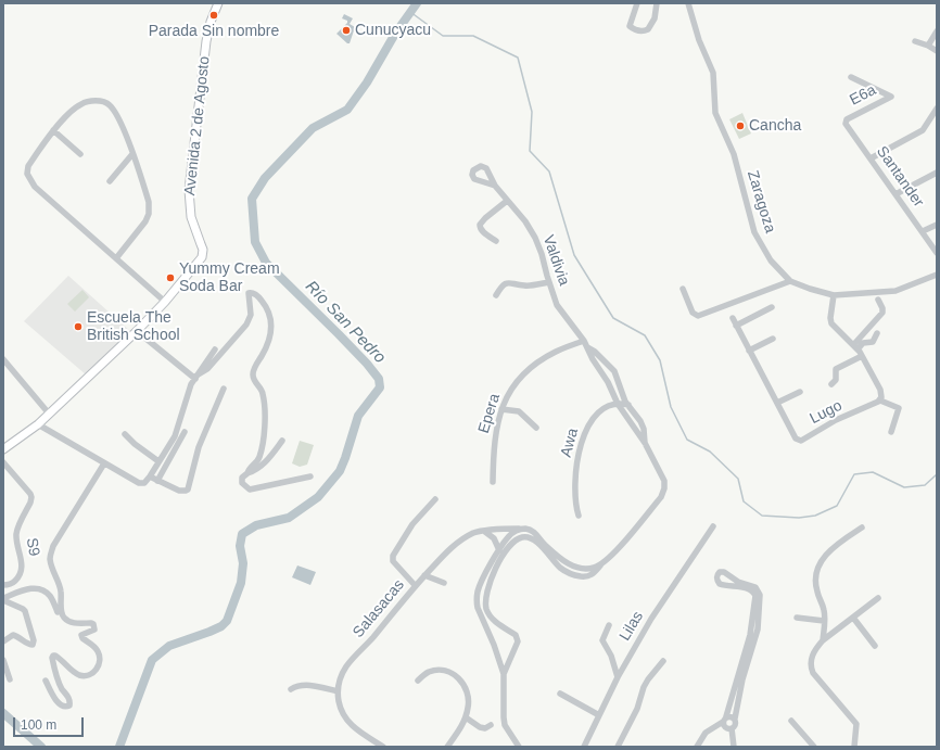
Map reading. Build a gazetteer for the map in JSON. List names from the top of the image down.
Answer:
{
  "streets": {
    "main road": ["Avenida 2 de Agosto"],
    "street": [
      "E6a",
      "Santander",
      "Zaragoza",
      "Valdivia",
      "Lugo",
      "Epera",
      "Awa",
      "S9",
      "Salasacas",
      "Lilas"
    ]
  },
  "crossings": [
    ["E6a", "Santander"],
    ["Valdivia", "Epera"],
    ["Valdivia", "Awa"]
  ],
  "water": ["Río San Pedro"],
  "places": [
    "Parada Sin nombre",
    "Cunucyacu",
    "Cancha",
    "Yummy Cream Soda Bar",
    "Escuela The British School"
  ],
  "scale_bar": "100 m"
}
